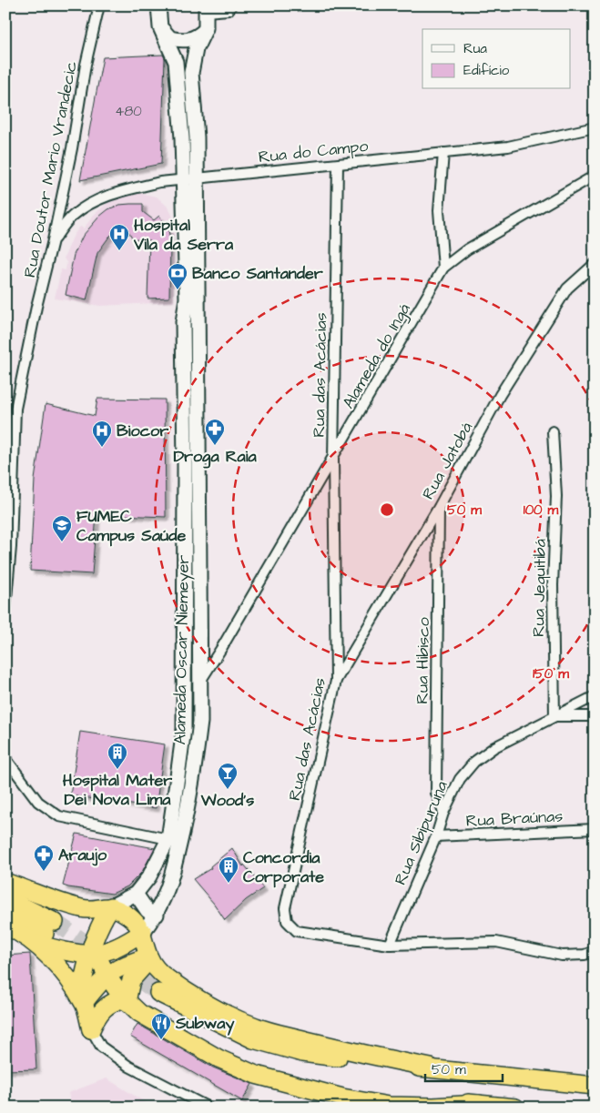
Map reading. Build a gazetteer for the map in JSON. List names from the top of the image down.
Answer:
{
  "streets": {
    "street": [
      "Rua do Campo",
      "Rua Doutor Mario Vrandecic",
      "Alameda do Ingá",
      "Rua das Acácias",
      "Rua Jatobá",
      "Rua Jequitibá",
      "Alameda Oscar Niemeyer",
      "Rua Hibisco",
      "Rua Braúnas",
      "Rua Sibipuruna"
    ]
  },
  "crossings": [
    ["Rua do Campo", "Rua Doutor Mario Vrandecic"],
    ["Rua do Campo", "Rua das Acácias"],
    ["Rua do Campo", "Alameda Oscar Niemeyer"],
    ["Alameda do Ingá", "Rua das Acácias"],
    ["Alameda do Ingá", "Alameda Oscar Niemeyer"],
    ["Rua das Acácias", "Rua Jatobá"],
    ["Rua das Acácias", "Rua Sibipuruna"],
    ["Rua Jatobá", "Rua Hibisco"],
    ["Rua Jequitibá", "Rua Sibipuruna"],
    ["Rua Hibisco", "Rua Sibipuruna"],
    ["Rua Braúnas", "Rua Sibipuruna"]
  ],
  "places": {
    "hospital": ["Hospital Vila da Serra", "Biocor"],
    "bank": ["Banco Santander"],
    "pharmacy": ["Droga Raia", "Araujo"],
    "school or university": ["FUMEC Campus Saúde"],
    "building": ["Hospital Mater Dei Nova Lima", "Concordia Corporate"],
    "bar": ["Wood's"],
    "restaurant": ["Subway"]
  },
  "house_numbers": ["480"],
  "legend": ["Rua", "Edifício"],
  "scale_bar": "50 m",
  "rings": ["50 m", "100 m", "150 m"]
}
